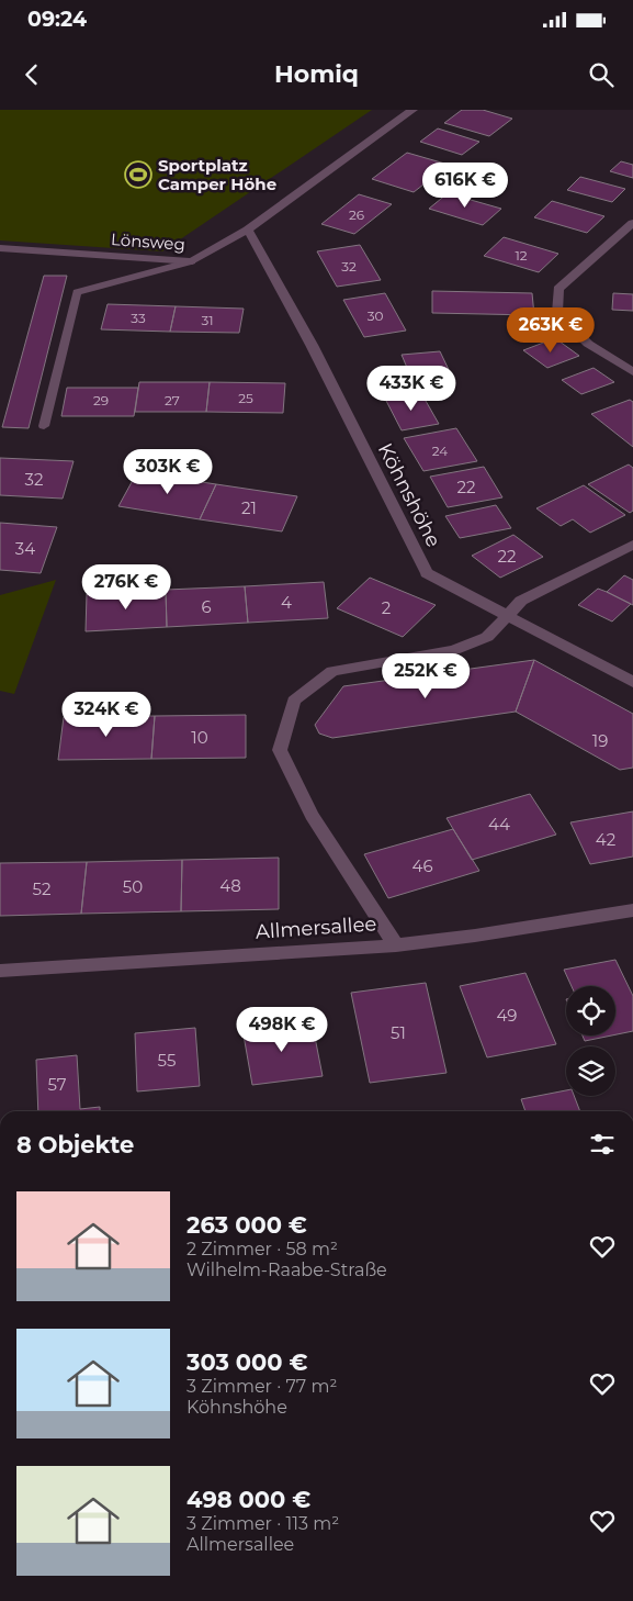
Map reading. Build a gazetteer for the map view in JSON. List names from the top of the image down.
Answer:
{
  "streets": {
    "street": ["Lönsweg", "Köhnshöhe", "Allmersallee"]
  },
  "crossings": [
    ["Lönsweg", "Köhnshöhe"]
  ],
  "places": {
    "sports": ["Sportplatz Camper Höhe"]
  },
  "house_numbers": [
    "26",
    "12",
    "32",
    "30",
    "33",
    "31",
    "25",
    "29",
    "27",
    "24",
    "32",
    "22",
    "21",
    "34",
    "22",
    "4",
    "6",
    "2",
    "10",
    "19",
    "44",
    "42",
    "46",
    "48",
    "50",
    "52",
    "49",
    "51",
    "55",
    "57"
  ],
  "page": {
    "status": "09:24",
    "header": "Homiq",
    "price": [
      "616K €",
      "263K €",
      "433K €",
      "303K €",
      "276K €",
      "252K €",
      "324K €",
      "498K €"
    ],
    "heading": "8 Objekte",
    "list": [
      {
        "name": "263 000 €",
        "note": "2 Zimmer · 58 m² · Wilhelm-Raabe-Straße"
      },
      {
        "name": "303 000 €",
        "note": "3 Zimmer · 77 m² · Köhnshöhe"
      },
      {
        "name": "498 000 €",
        "note": "3 Zimmer · 113 m² · Allmersallee"
      }
    ]
  }
}
